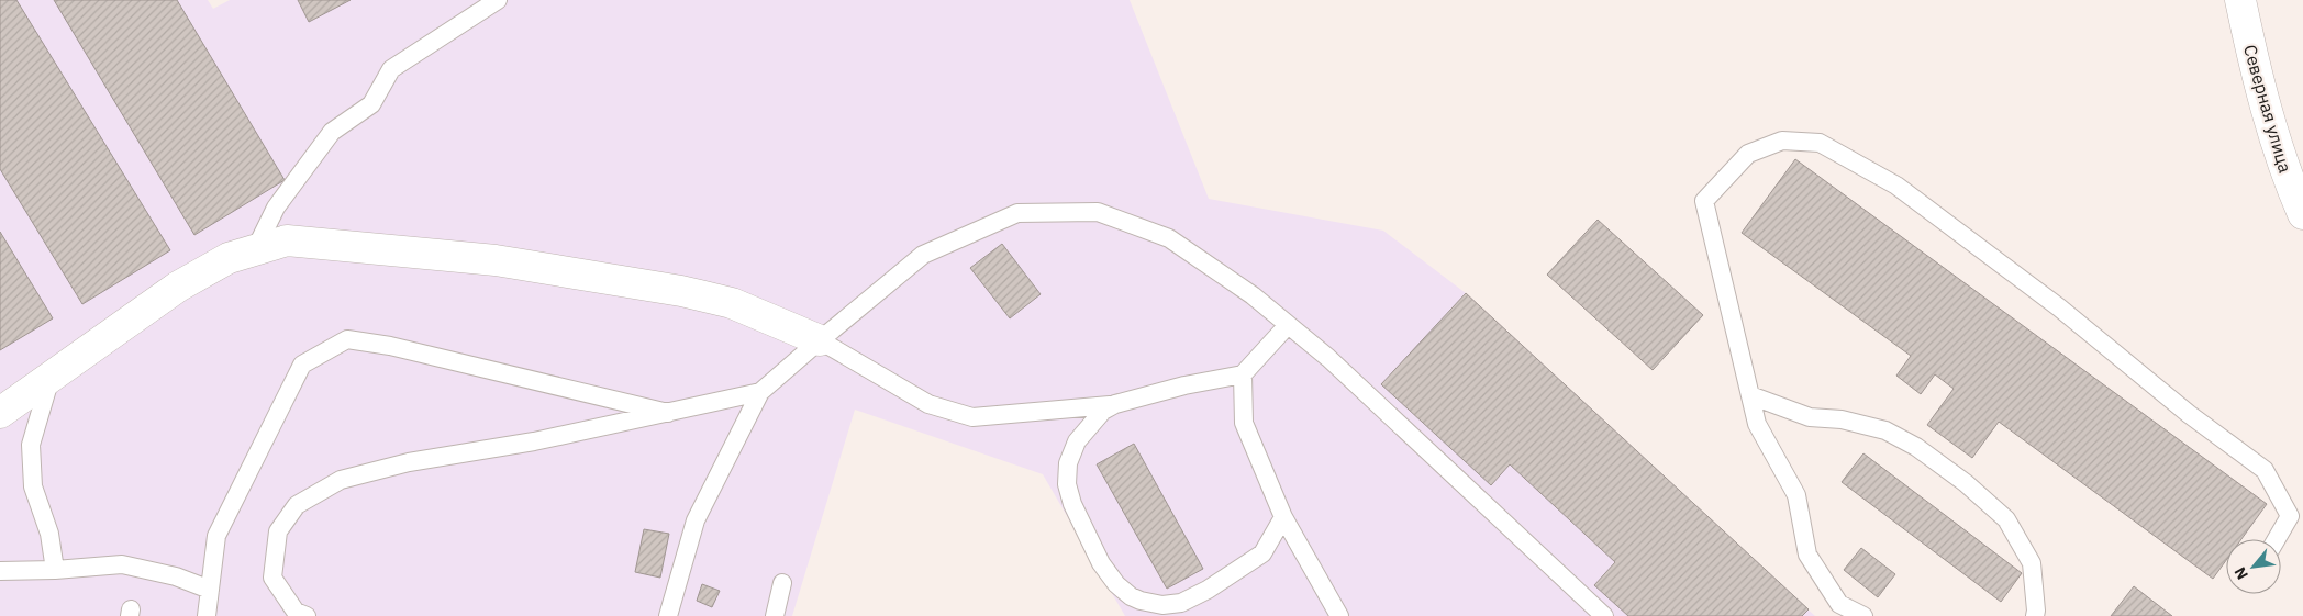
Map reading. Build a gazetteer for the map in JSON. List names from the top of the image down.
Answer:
{
  "streets": {
    "street": ["Северная улица"]
  },
  "north": "bottom left"
}
